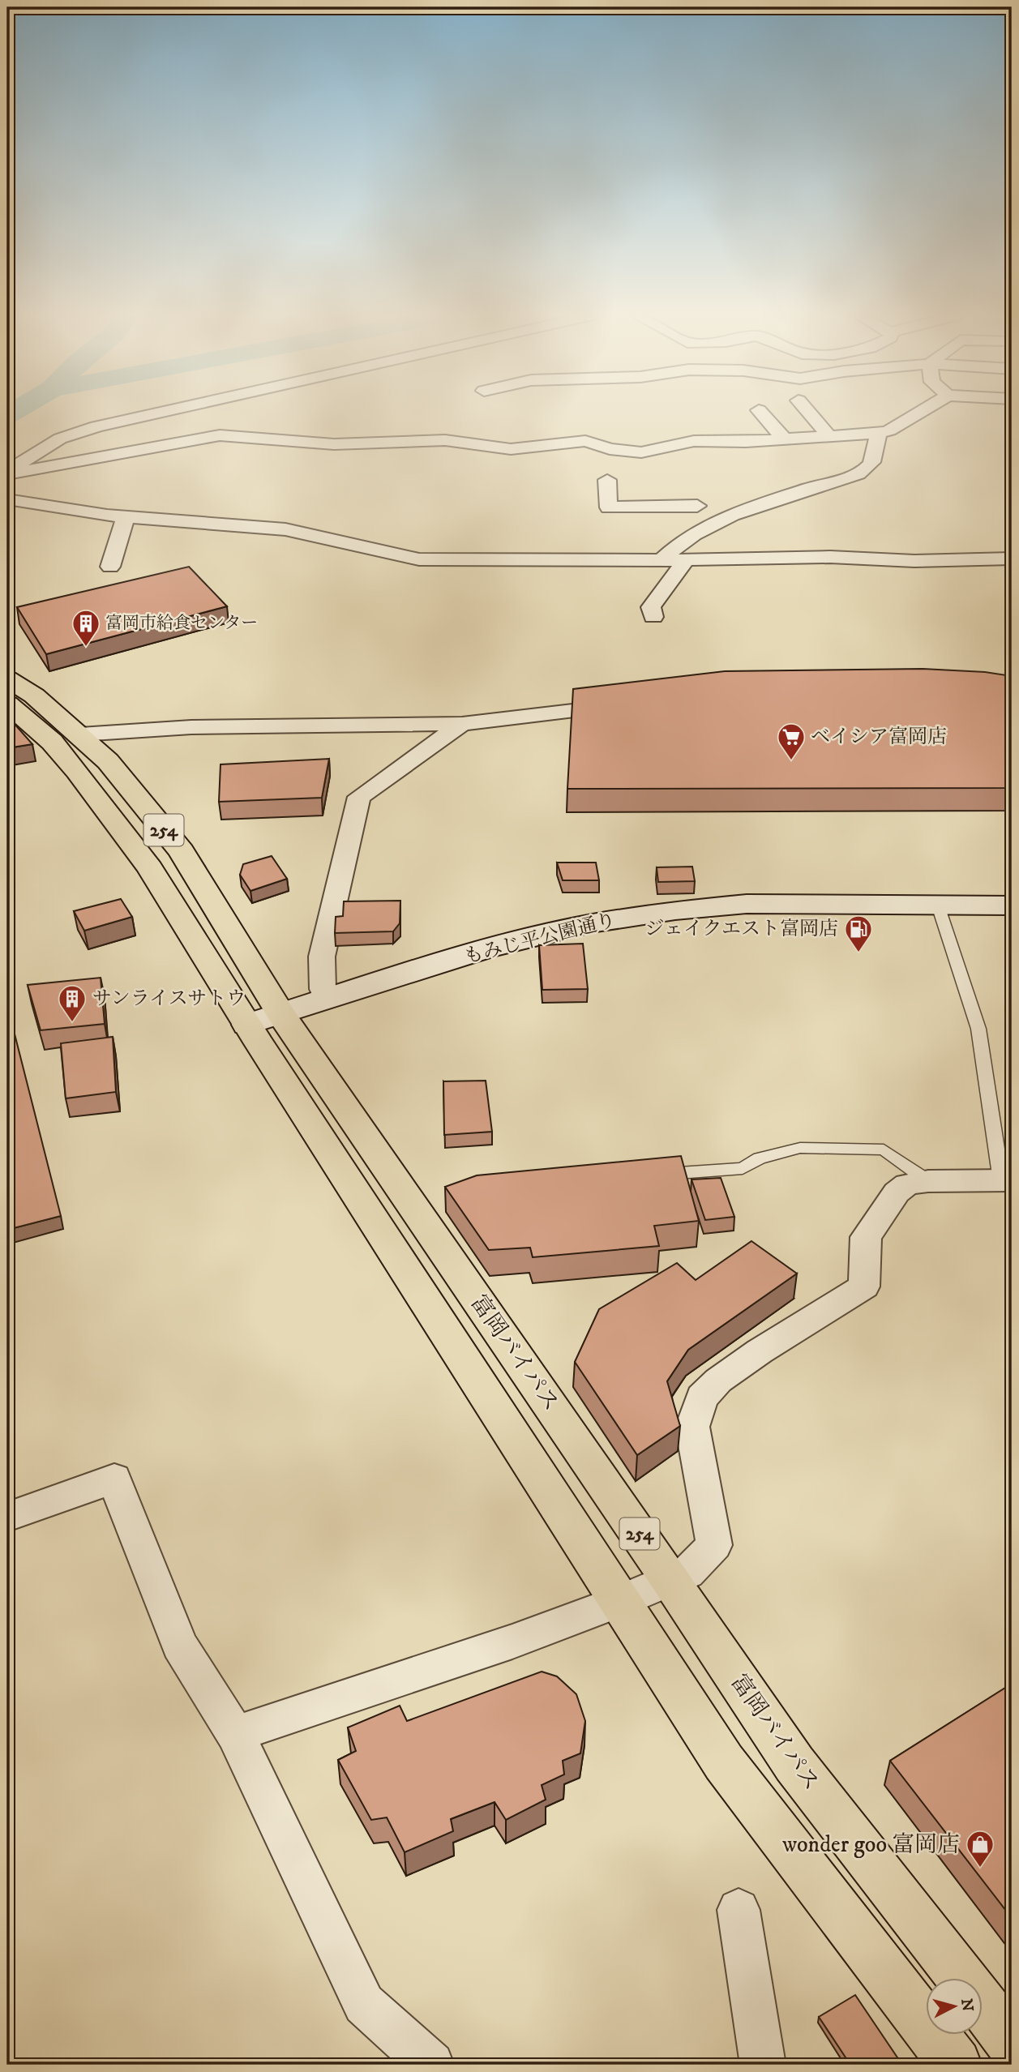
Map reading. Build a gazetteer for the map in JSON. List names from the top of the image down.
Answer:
{
  "streets": {
    "highway": ["254", "富岡バイパス"],
    "street": ["もみじ平公園通り"]
  },
  "crossings": [
    ["もみじ平公園通り", "富岡バイパス"]
  ],
  "places": {
    "building": ["富岡市給食センター", "サンライスサトウ"],
    "supermarket": ["ベイシア富岡店"],
    "fuel station": ["ジェイクエスト富岡店"],
    "shop": ["wonder goo 富岡店"]
  },
  "north": "right"
}
